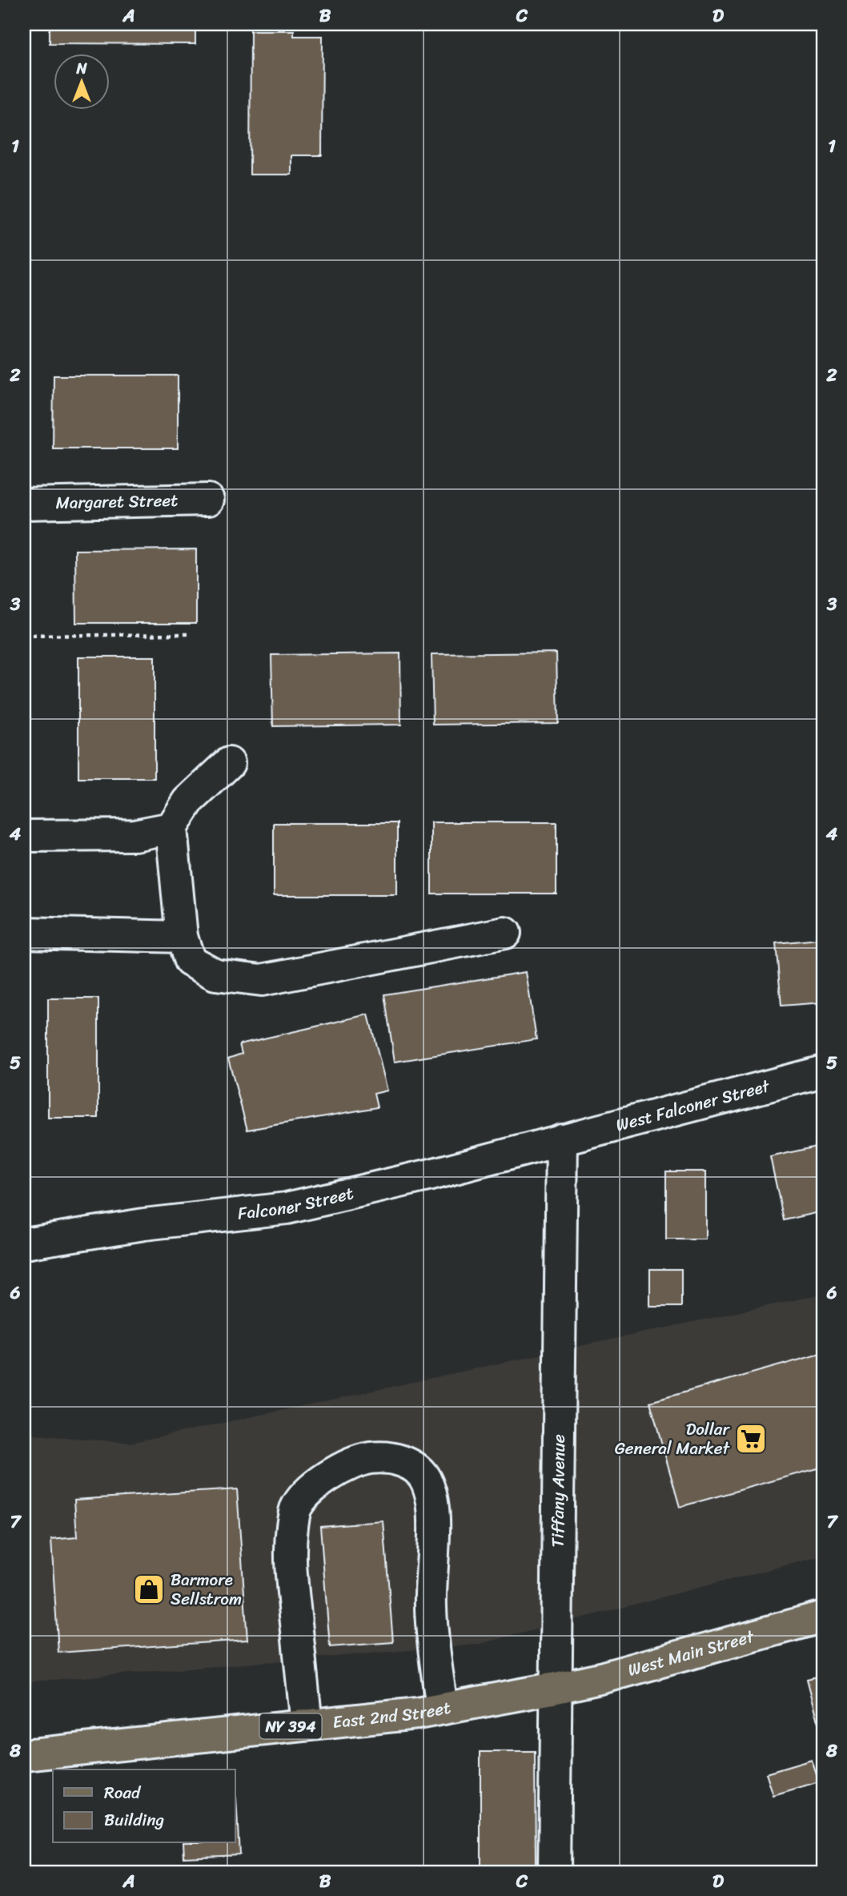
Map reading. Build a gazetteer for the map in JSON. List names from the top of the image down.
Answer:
{
  "streets": {
    "main road": ["West Main Street", "East 2nd Street", "NY 394"],
    "street": [
      "Margaret Street",
      "West Falconer Street",
      "Falconer Street",
      "Tiffany Avenue"
    ]
  },
  "crossings": [
    ["West Falconer Street", "Falconer Street"],
    ["West Falconer Street", "Tiffany Avenue"],
    ["Falconer Street", "Tiffany Avenue"],
    ["Tiffany Avenue", "West Main Street"],
    ["Tiffany Avenue", "East 2nd Street"],
    ["West Main Street", "East 2nd Street"]
  ],
  "places": {
    "supermarket": ["Dollar General Market"],
    "shop": ["Barmore Sellstrom"]
  },
  "legend": ["Road", "Building"],
  "north": "top",
  "grid": {
    "columns": [
      "A",
      "B",
      "C",
      "D"
    ],
    "rows": [
      "1",
      "2",
      "3",
      "4",
      "5",
      "6",
      "7",
      "8"
    ]
  }
}
